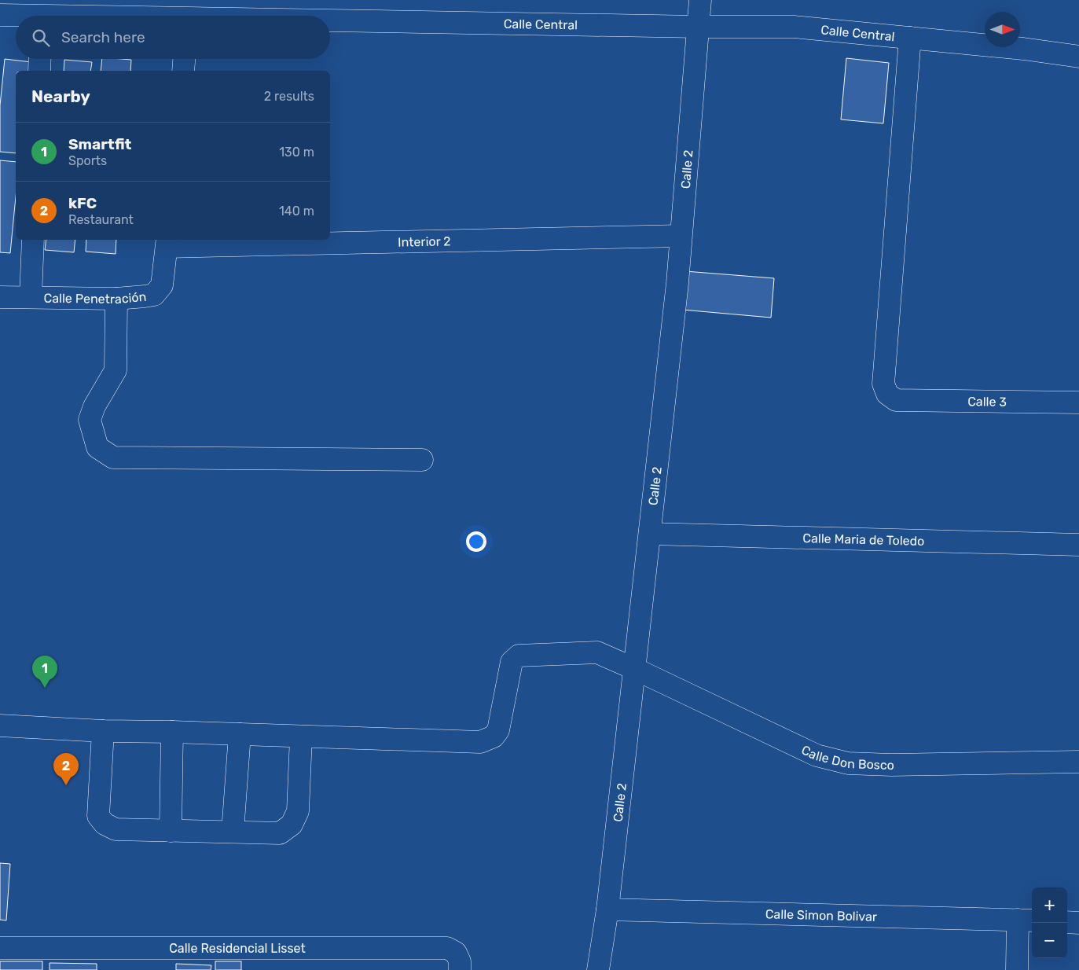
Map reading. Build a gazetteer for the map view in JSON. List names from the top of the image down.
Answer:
{
  "streets": {
    "street": [
      "Calle Central",
      "Calle 2",
      "Interior 2",
      "Calle Penetración",
      "Calle 3",
      "Calle Maria de Toledo",
      "Calle Don Bosco",
      "Calle Simon Bolivar",
      "Calle Residencial Lisset"
    ]
  },
  "crossings": [
    ["Calle Central", "Calle 2"],
    ["Calle Central", "Calle 3"],
    ["Calle 2", "Interior 2"],
    ["Calle 2", "Calle Maria de Toledo"],
    ["Calle 2", "Calle Don Bosco"],
    ["Calle 2", "Calle Simon Bolivar"],
    ["Interior 2", "Calle Penetración"]
  ],
  "north": "right",
  "page": {
    "search": "Search here",
    "heading": ["Nearby", "2 results"],
    "list": [
      {
        "mark": "1",
        "name": "Smartfit",
        "note": "Sports",
        "value": "130 m"
      },
      {
        "mark": "2",
        "name": "kFC",
        "note": "Restaurant",
        "value": "140 m"
      }
    ],
    "pins": ["1", "2"],
    "map_buttons": ["+", "−"]
  }
}
